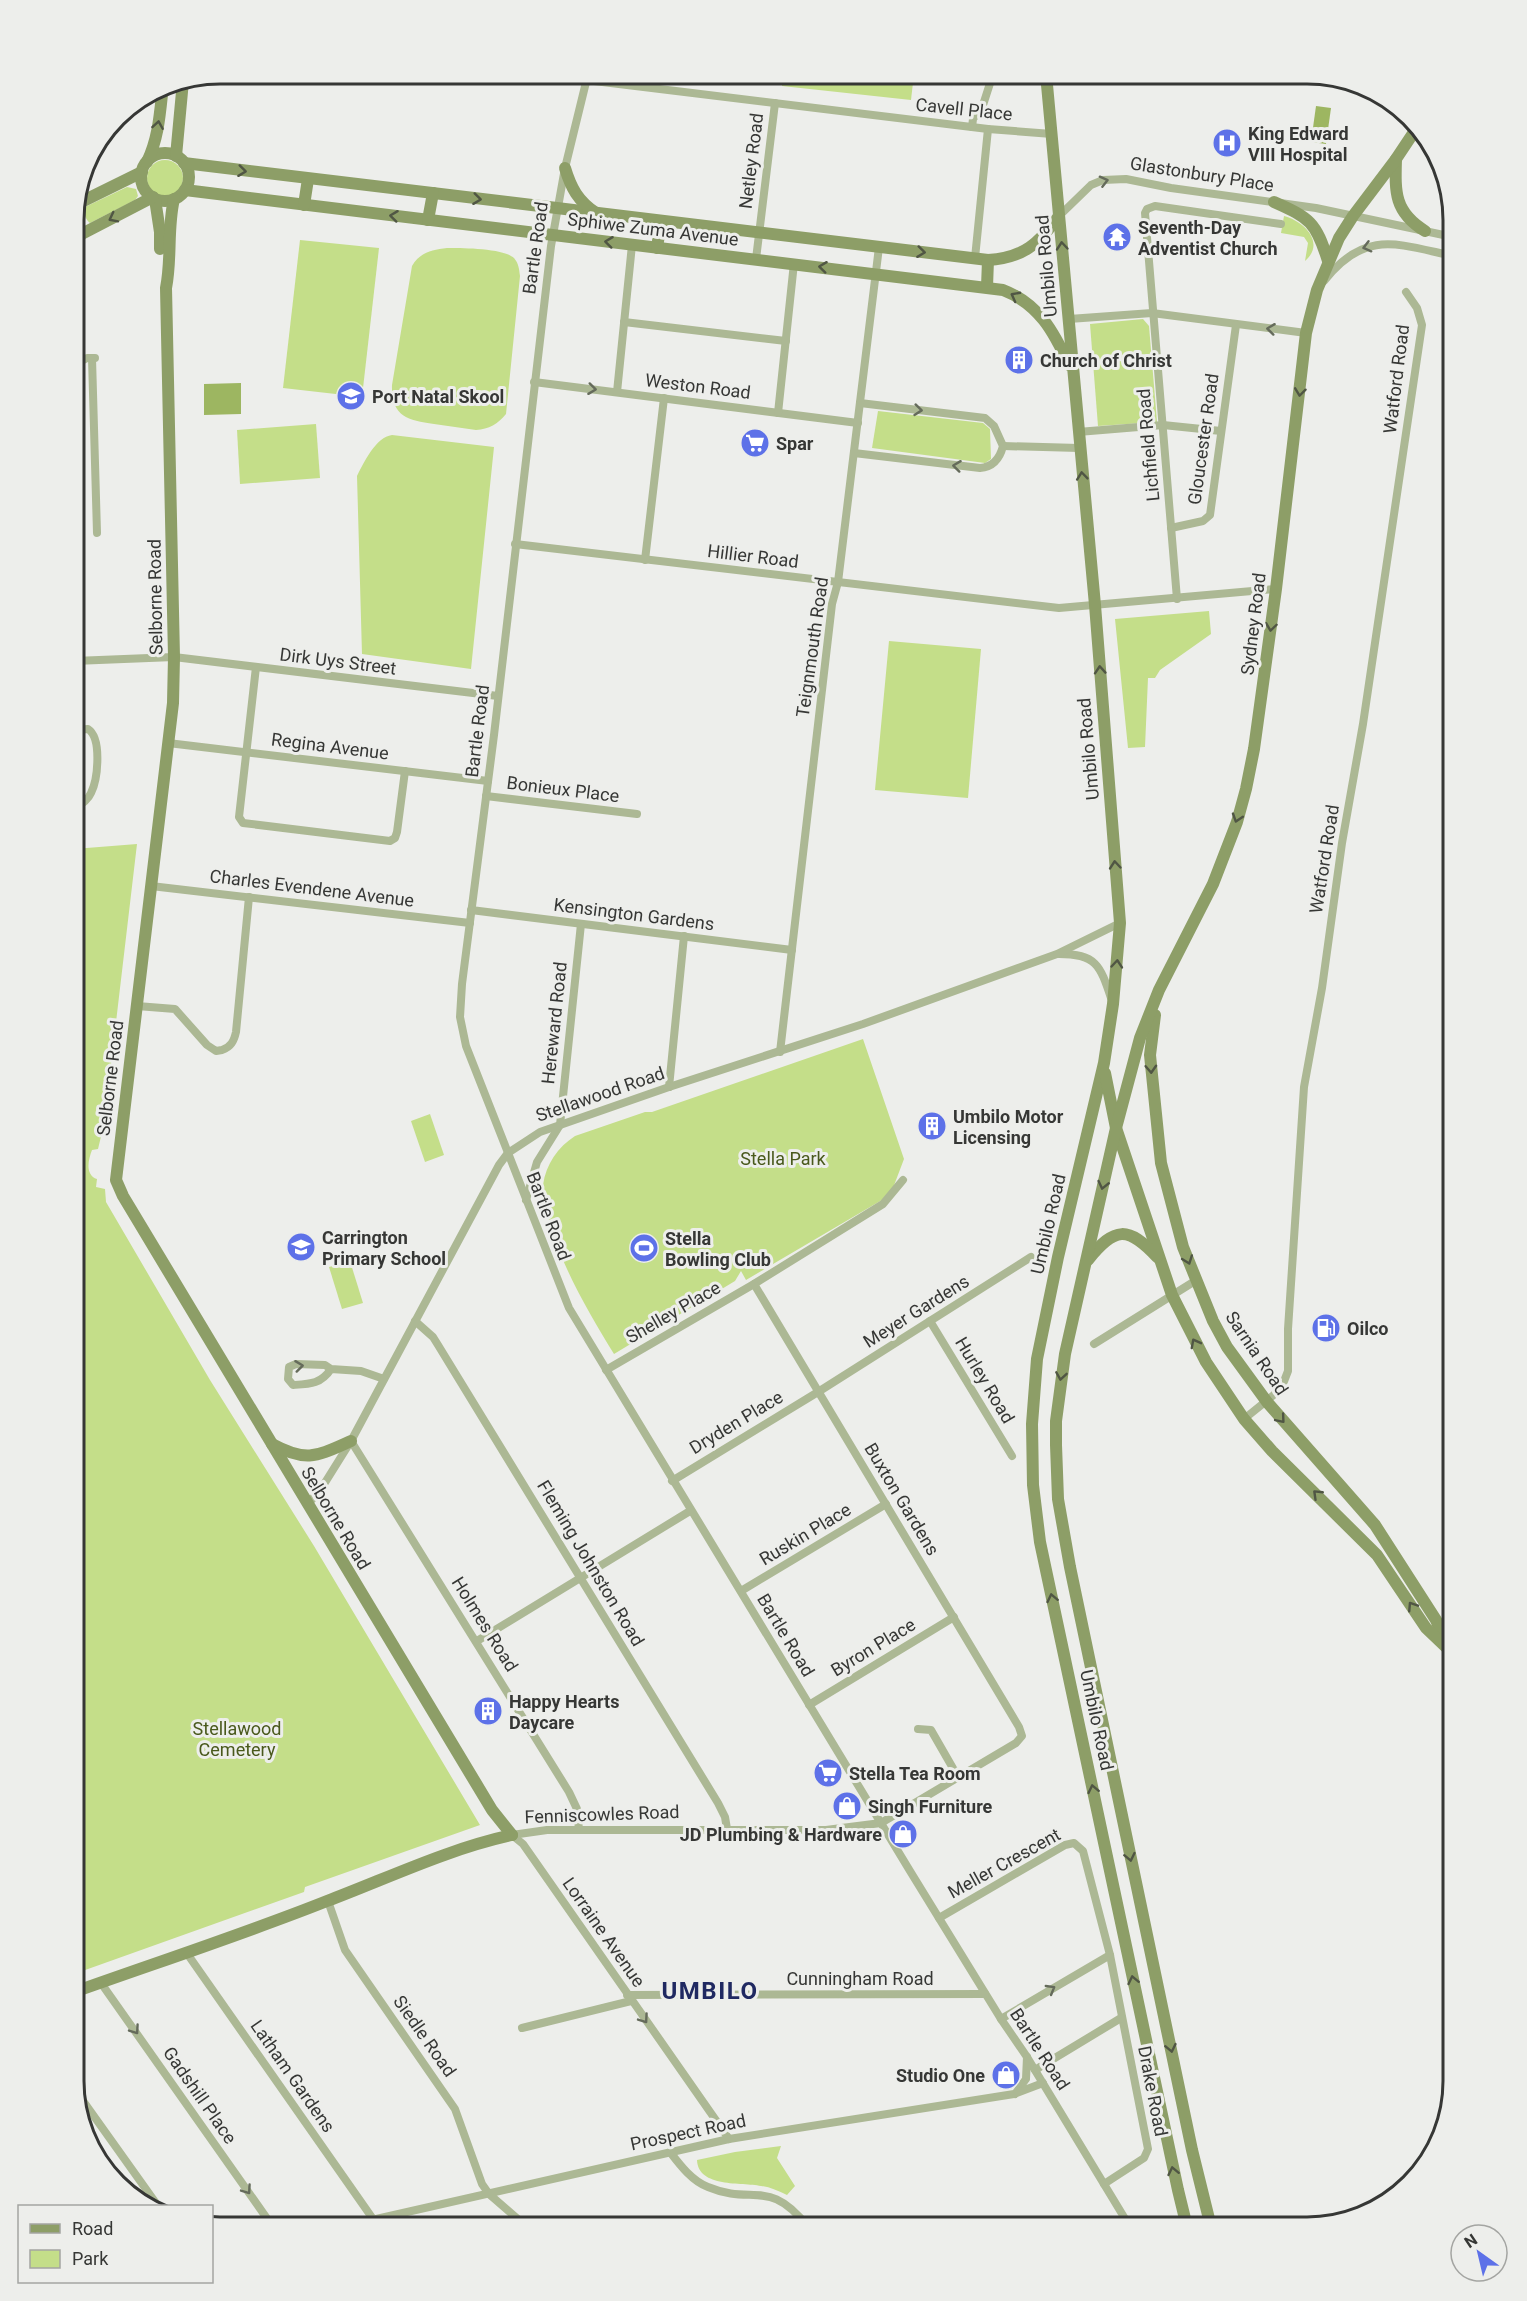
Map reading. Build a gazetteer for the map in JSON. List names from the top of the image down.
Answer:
{
  "streets": {
    "main road": [
      "Sphiwe Zuma Avenue",
      "Umbilo Road",
      "Selborne Road",
      "Sydney Road",
      "Sarnia Road",
      "Fenniscowles Road"
    ],
    "street": [
      "Cavell Place",
      "Netley Road",
      "Glastonbury Place",
      "Bartle Road",
      "Watford Road",
      "Weston Road",
      "Gloucester Road",
      "Lichfield Road",
      "Hillier Road",
      "Teignmouth Road",
      "Dirk Uys Street",
      "Regina Avenue",
      "Bonieux Place",
      "Charles Evendene Avenue",
      "Kensington Gardens",
      "Hereward Road",
      "Stellawood Road",
      "Meyer Gardens",
      "Shelley Place",
      "Hurley Road",
      "Dryden Place",
      "Buxton Gardens",
      "Ruskin Place",
      "Fleming Johnston Road",
      "Holmes Road",
      "Byron Place",
      "Meller Crescent",
      "Lorraine Avenue",
      "Cunningham Road",
      "Siedle Road",
      "Latham Gardens",
      "Drake Road",
      "Gadshill Place",
      "Prospect Road"
    ]
  },
  "crossings": [
    ["Cavell Place", "Netley Road"],
    ["Cavell Place", "Umbilo Road"],
    ["Netley Road", "Sphiwe Zuma Avenue"],
    ["Glastonbury Place", "Sphiwe Zuma Avenue"],
    ["Glastonbury Place", "Umbilo Road"],
    ["Glastonbury Place", "Sydney Road"],
    ["Sphiwe Zuma Avenue", "Bartle Road"],
    ["Sphiwe Zuma Avenue", "Umbilo Road"],
    ["Sphiwe Zuma Avenue", "Selborne Road"],
    ["Sphiwe Zuma Avenue", "Teignmouth Road"],
    ["Bartle Road", "Weston Road"],
    ["Bartle Road", "Hillier Road"],
    ["Bartle Road", "Dirk Uys Street"],
    ["Bartle Road", "Regina Avenue"],
    ["Bartle Road", "Bonieux Place"],
    ["Bartle Road", "Charles Evendene Avenue"],
    ["Bartle Road", "Kensington Gardens"],
    ["Bartle Road", "Stellawood Road"],
    ["Bartle Road", "Shelley Place"],
    ["Bartle Road", "Dryden Place"],
    ["Bartle Road", "Ruskin Place"],
    ["Bartle Road", "Byron Place"],
    ["Bartle Road", "Fenniscowles Road"],
    ["Bartle Road", "Meller Crescent"],
    ["Bartle Road", "Cunningham Road"],
    ["Bartle Road", "Drake Road"],
    ["Bartle Road", "Prospect Road"],
    ["Umbilo Road", "Hillier Road"],
    ["Umbilo Road", "Sydney Road"],
    ["Umbilo Road", "Stellawood Road"],
    ["Umbilo Road", "Sarnia Road"],
    ["Watford Road", "Sarnia Road"],
    ["Weston Road", "Teignmouth Road"],
    ["Gloucester Road", "Lichfield Road"],
    ["Lichfield Road", "Hillier Road"],
    ["Hillier Road", "Sydney Road"],
    ["Hillier Road", "Teignmouth Road"],
    ["Selborne Road", "Dirk Uys Street"],
    ["Selborne Road", "Regina Avenue"],
    ["Selborne Road", "Charles Evendene Avenue"],
    ["Selborne Road", "Stellawood Road"],
    ["Selborne Road", "Fenniscowles Road"],
    ["Selborne Road", "Lorraine Avenue"],
    ["Sydney Road", "Sarnia Road"],
    ["Teignmouth Road", "Kensington Gardens"],
    ["Teignmouth Road", "Stellawood Road"],
    ["Kensington Gardens", "Hereward Road"],
    ["Hereward Road", "Stellawood Road"],
    ["Stellawood Road", "Fleming Johnston Road"],
    ["Stellawood Road", "Holmes Road"],
    ["Meyer Gardens", "Hurley Road"],
    ["Meyer Gardens", "Dryden Place"],
    ["Meyer Gardens", "Buxton Gardens"],
    ["Shelley Place", "Buxton Gardens"],
    ["Dryden Place", "Buxton Gardens"],
    ["Buxton Gardens", "Ruskin Place"],
    ["Buxton Gardens", "Byron Place"],
    ["Buxton Gardens", "Fenniscowles Road"],
    ["Fleming Johnston Road", "Fenniscowles Road"],
    ["Holmes Road", "Fenniscowles Road"],
    ["Fenniscowles Road", "Lorraine Avenue"],
    ["Fenniscowles Road", "Siedle Road"],
    ["Fenniscowles Road", "Latham Gardens"],
    ["Fenniscowles Road", "Gadshill Place"],
    ["Lorraine Avenue", "Cunningham Road"],
    ["Lorraine Avenue", "Prospect Road"],
    ["Siedle Road", "Prospect Road"]
  ],
  "one_way": [
    "Glastonbury Place",
    "Sydney Road",
    "Lorraine Avenue",
    "Gadshill Place"
  ],
  "districts": ["UMBILO"],
  "parks": ["Stella Park", "Stellawood Cemetery"],
  "places": {
    "hospital": ["King Edward VIII Hospital"],
    "temple": ["Seventh-Day Adventist Church"],
    "building": ["Church of Christ", "Umbilo Motor Licensing", "Happy Hearts Daycare"],
    "school or university": ["Port Natal Skool", "Carrington Primary School"],
    "supermarket": ["Spar", "Stella Tea Room"],
    "sports": ["Stella Bowling Club"],
    "fuel station": ["Oilco"],
    "shop": ["Singh Furniture", "JD Plumbing & Hardware", "Studio One"]
  },
  "legend": ["Road", "Park"],
  "north": "top left"
}
